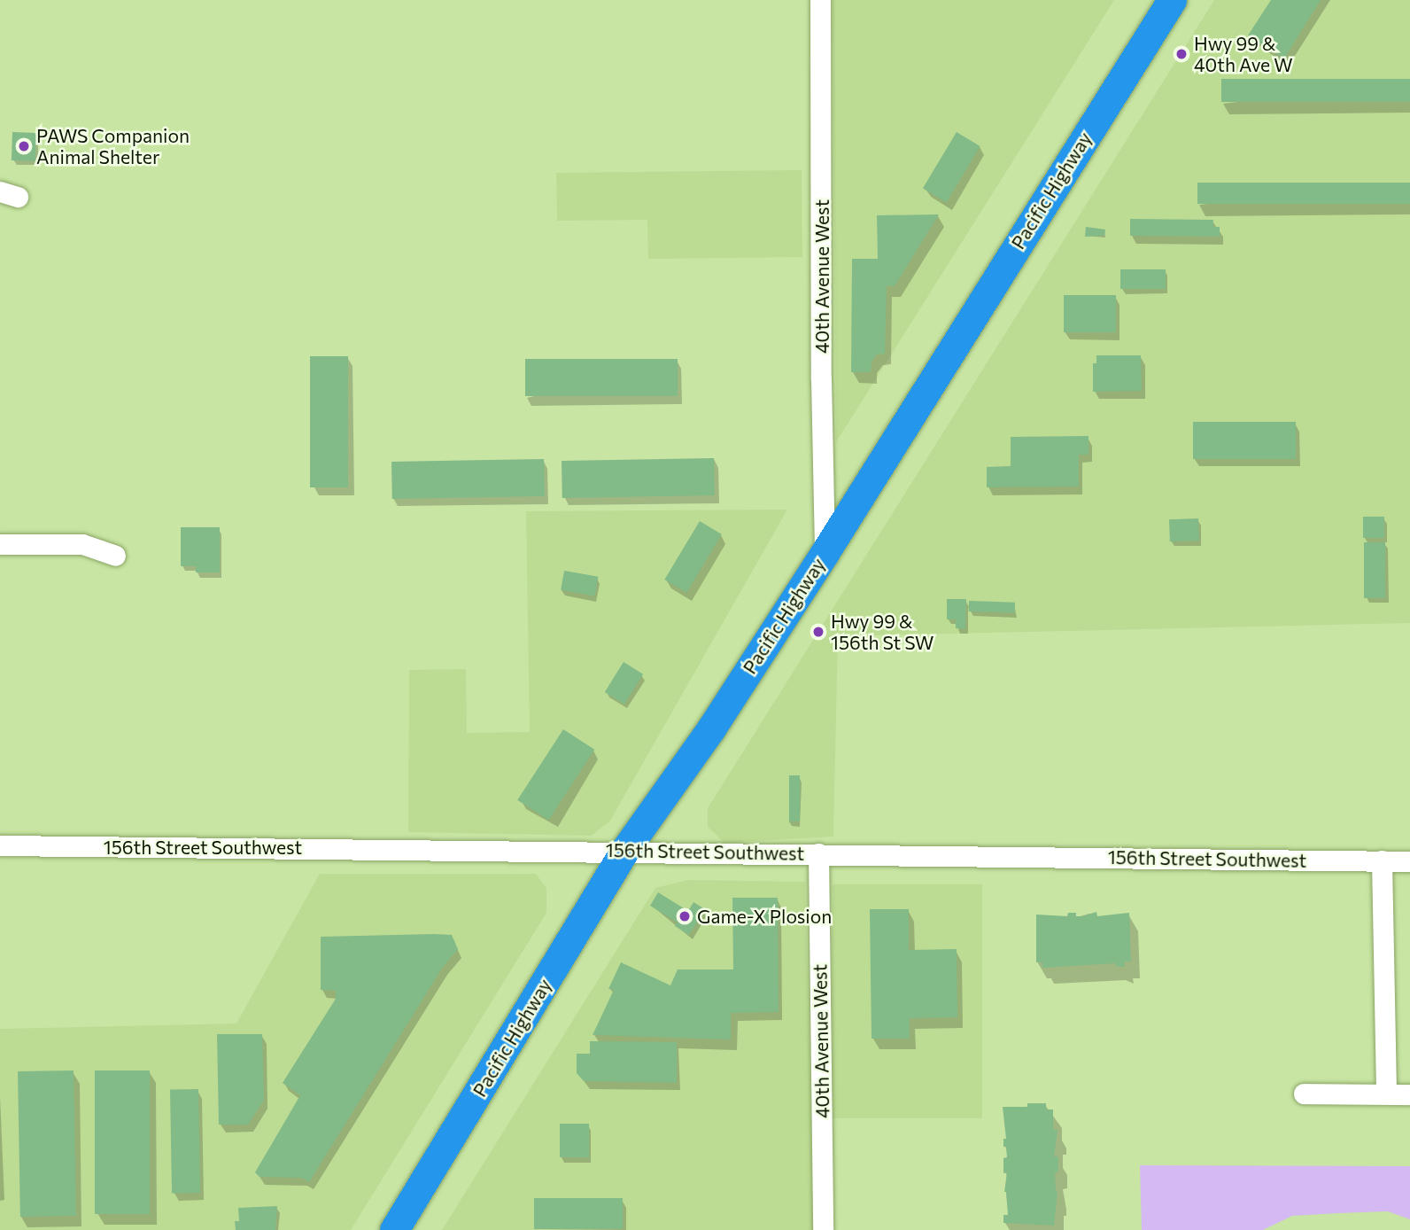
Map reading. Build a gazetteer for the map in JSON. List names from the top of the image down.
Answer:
{
  "streets": {
    "highway": ["Pacific Highway"],
    "street": ["40th Avenue West", "156th Street Southwest"]
  },
  "crossings": [
    ["Pacific Highway", "40th Avenue West"],
    ["Pacific Highway", "156th Street Southwest"],
    ["40th Avenue West", "156th Street Southwest"]
  ],
  "places": [
    "Hwy 99 & 40th Ave W",
    "PAWS Companion Animal Shelter",
    "Hwy 99 & 156th St SW",
    "Game-X Plosion"
  ]
}
